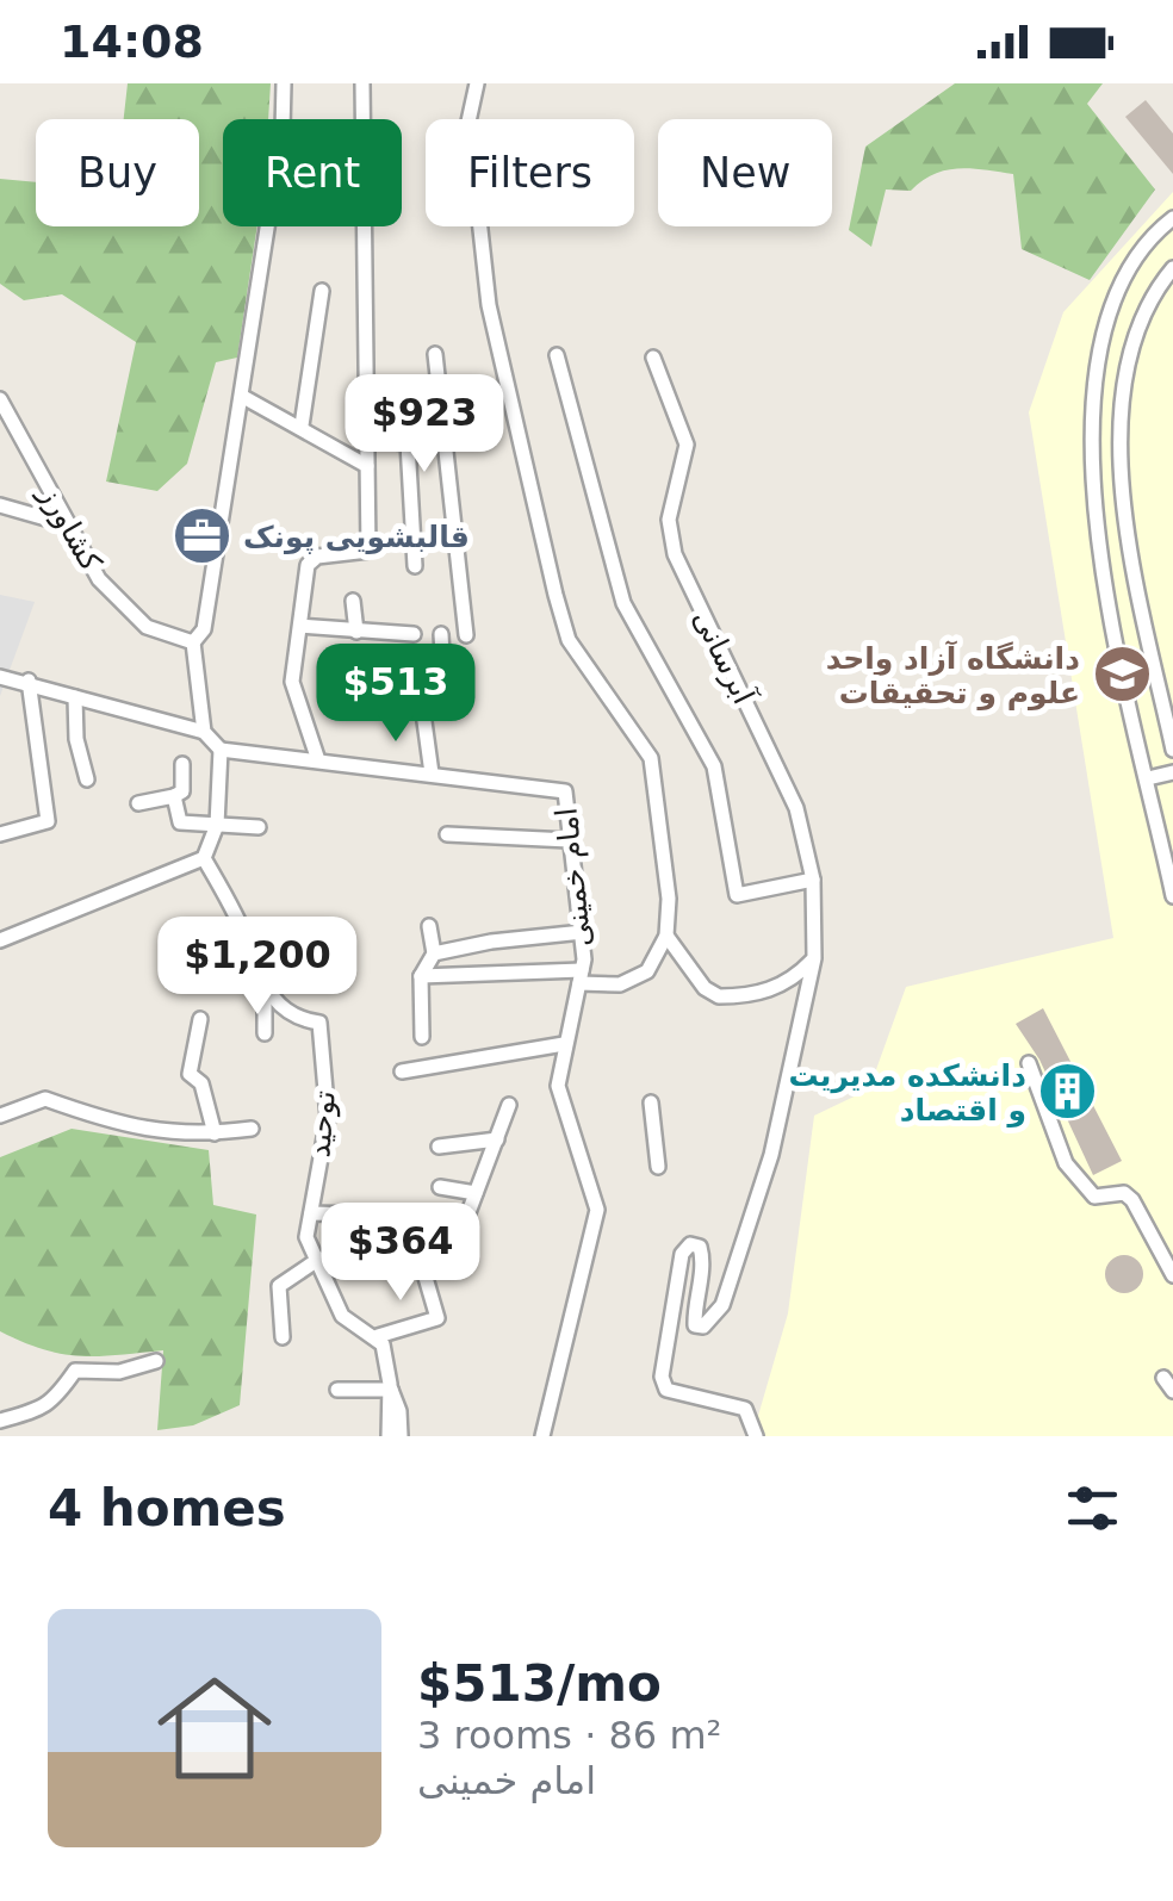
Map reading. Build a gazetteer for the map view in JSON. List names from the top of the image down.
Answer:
{
  "streets": {
    "street": [
      "کشاورز",
      "آبرسانی",
      "امام خمینی",
      "توحید"
    ]
  },
  "places": {
    "office": ["قالبشویی پونک"],
    "school or university": ["دانشگاه آزاد واحد علوم و تحقیقات"],
    "building": ["دانشکده مدیریت و اقتصاد"]
  },
  "page": {
    "status": "14:08",
    "chip": [
      "Buy",
      "Rent",
      "Filters",
      "New"
    ],
    "price": [
      "$923",
      "$513",
      "$1,200",
      "$364"
    ],
    "heading": "4 homes",
    "list": [
      {
        "name": "$513/mo",
        "note": "3 rooms · 86 m² · امام خمینی"
      }
    ]
  }
}
